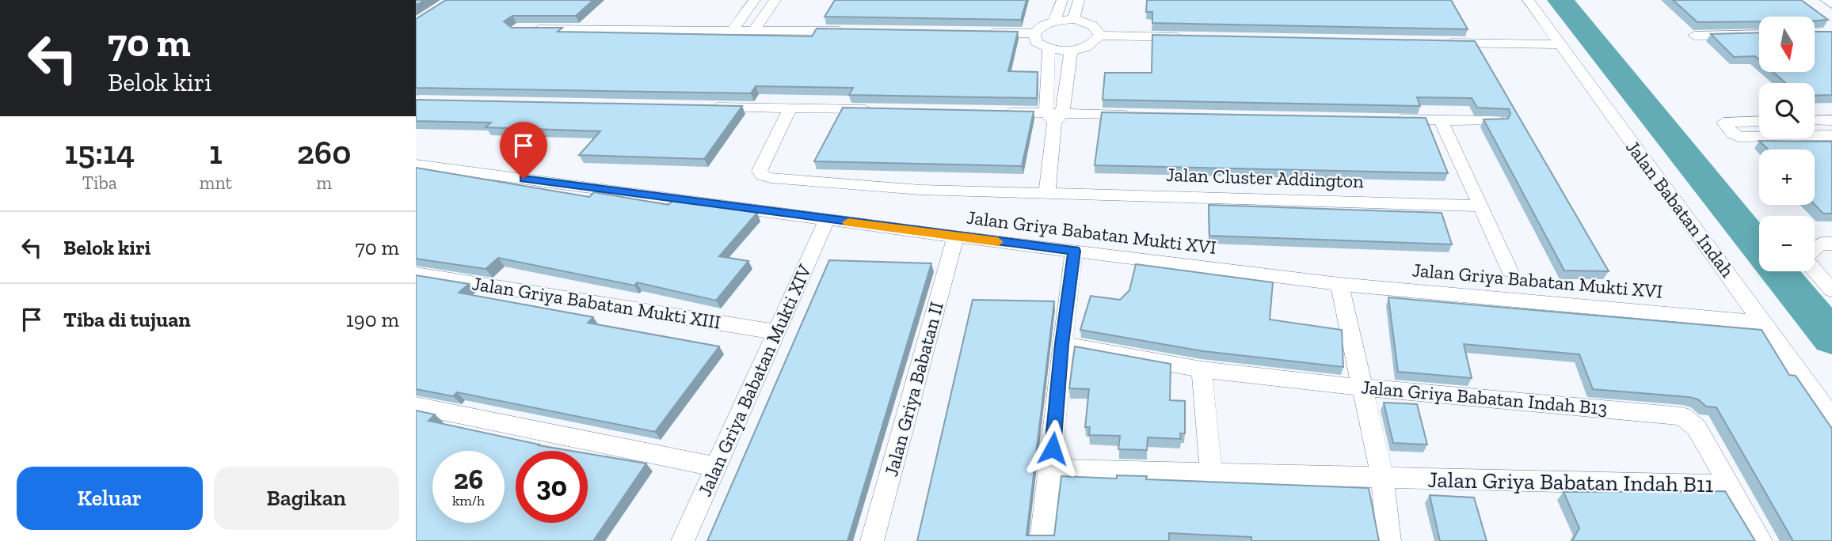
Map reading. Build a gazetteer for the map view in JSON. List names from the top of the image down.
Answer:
{
  "streets": {
    "street": [
      "Jalan Cluster Addington",
      "Jalan Babatan Indah",
      "Jalan Griya Babatan Mukti XVI",
      "Jalan Griya Babatan Mukti XIII",
      "Jalan Griya Babatan Mukti XIV",
      "Jalan Griya Babatan II",
      "Jalan Griya Babatan Indah B13",
      "Jalan Griya Babatan Indah B11"
    ]
  },
  "crossings": [
    ["Jalan Babatan Indah", "Jalan Griya Babatan Mukti XVI"],
    ["Jalan Griya Babatan Mukti XVI", "Jalan Griya Babatan Mukti XIV"],
    ["Jalan Griya Babatan Mukti XVI", "Jalan Griya Babatan II"],
    ["Jalan Griya Babatan Mukti XIII", "Jalan Griya Babatan Mukti XIV"],
    ["Jalan Griya Babatan Indah B13", "Jalan Griya Babatan Indah B11"]
  ],
  "north": "bottom",
  "page": {
    "turn": ["70 m", "Belok kiri"],
    "map_buttons": ["+", "−"],
    "eta": [
      "15:14",
      "Tiba",
      "1",
      "mnt",
      "260",
      "m"
    ],
    "list": [
      {
        "name": "Belok kiri",
        "value": "70 m"
      },
      {
        "name": "Tiba di tujuan",
        "value": "190 m"
      }
    ],
    "speed": "26 km/h",
    "limit": "30",
    "buttons": ["Keluar", "Bagikan"]
  }
}
